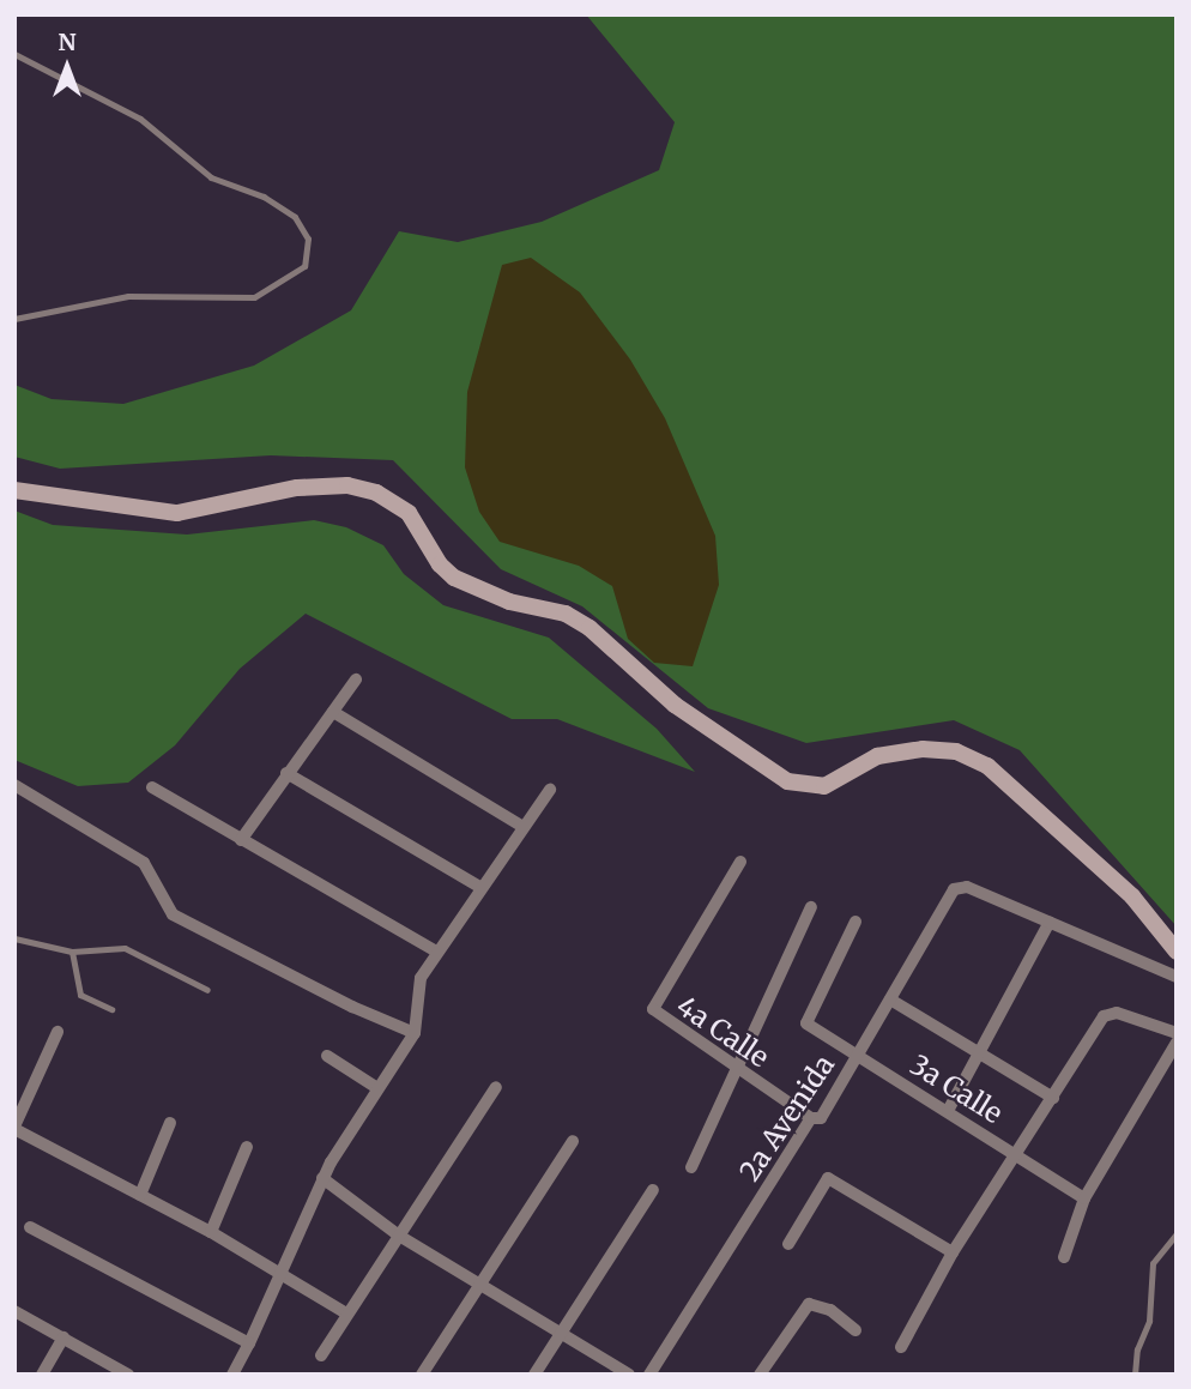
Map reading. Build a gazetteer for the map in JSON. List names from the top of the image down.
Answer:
{
  "streets": {
    "street": ["4a Calle", "3a Calle", "2a Avenida"]
  },
  "crossings": [
    ["4a Calle", "2a Avenida"],
    ["3a Calle", "2a Avenida"]
  ],
  "north": "top"
}
